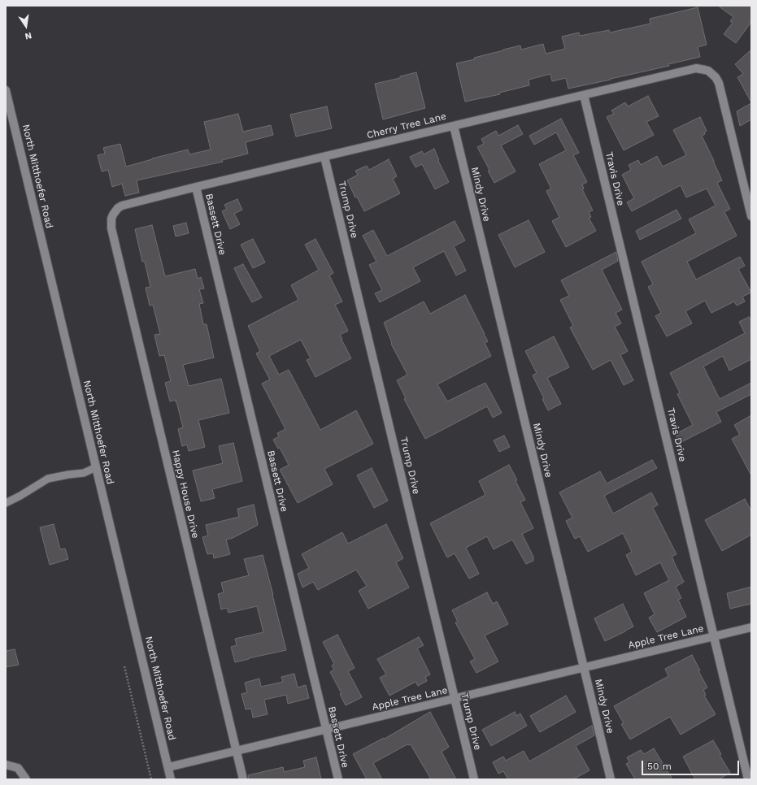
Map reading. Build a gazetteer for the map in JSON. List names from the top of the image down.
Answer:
{
  "streets": {
    "street": [
      "Cherry Tree Lane",
      "North Mitthoefer Road",
      "Travis Drive",
      "Mindy Drive",
      "Trump Drive",
      "Bassett Drive",
      "Happy House Drive",
      "Apple Tree Lane"
    ]
  },
  "crossings": [
    ["Cherry Tree Lane", "Travis Drive"],
    ["Cherry Tree Lane", "Mindy Drive"],
    ["Cherry Tree Lane", "Trump Drive"],
    ["Cherry Tree Lane", "Bassett Drive"],
    ["Cherry Tree Lane", "Happy House Drive"],
    ["North Mitthoefer Road", "Apple Tree Lane"],
    ["Travis Drive", "Apple Tree Lane"],
    ["Mindy Drive", "Apple Tree Lane"],
    ["Trump Drive", "Apple Tree Lane"],
    ["Bassett Drive", "Apple Tree Lane"],
    ["Happy House Drive", "Apple Tree Lane"]
  ],
  "scale_bar": "50 m",
  "north": "bottom"
}
